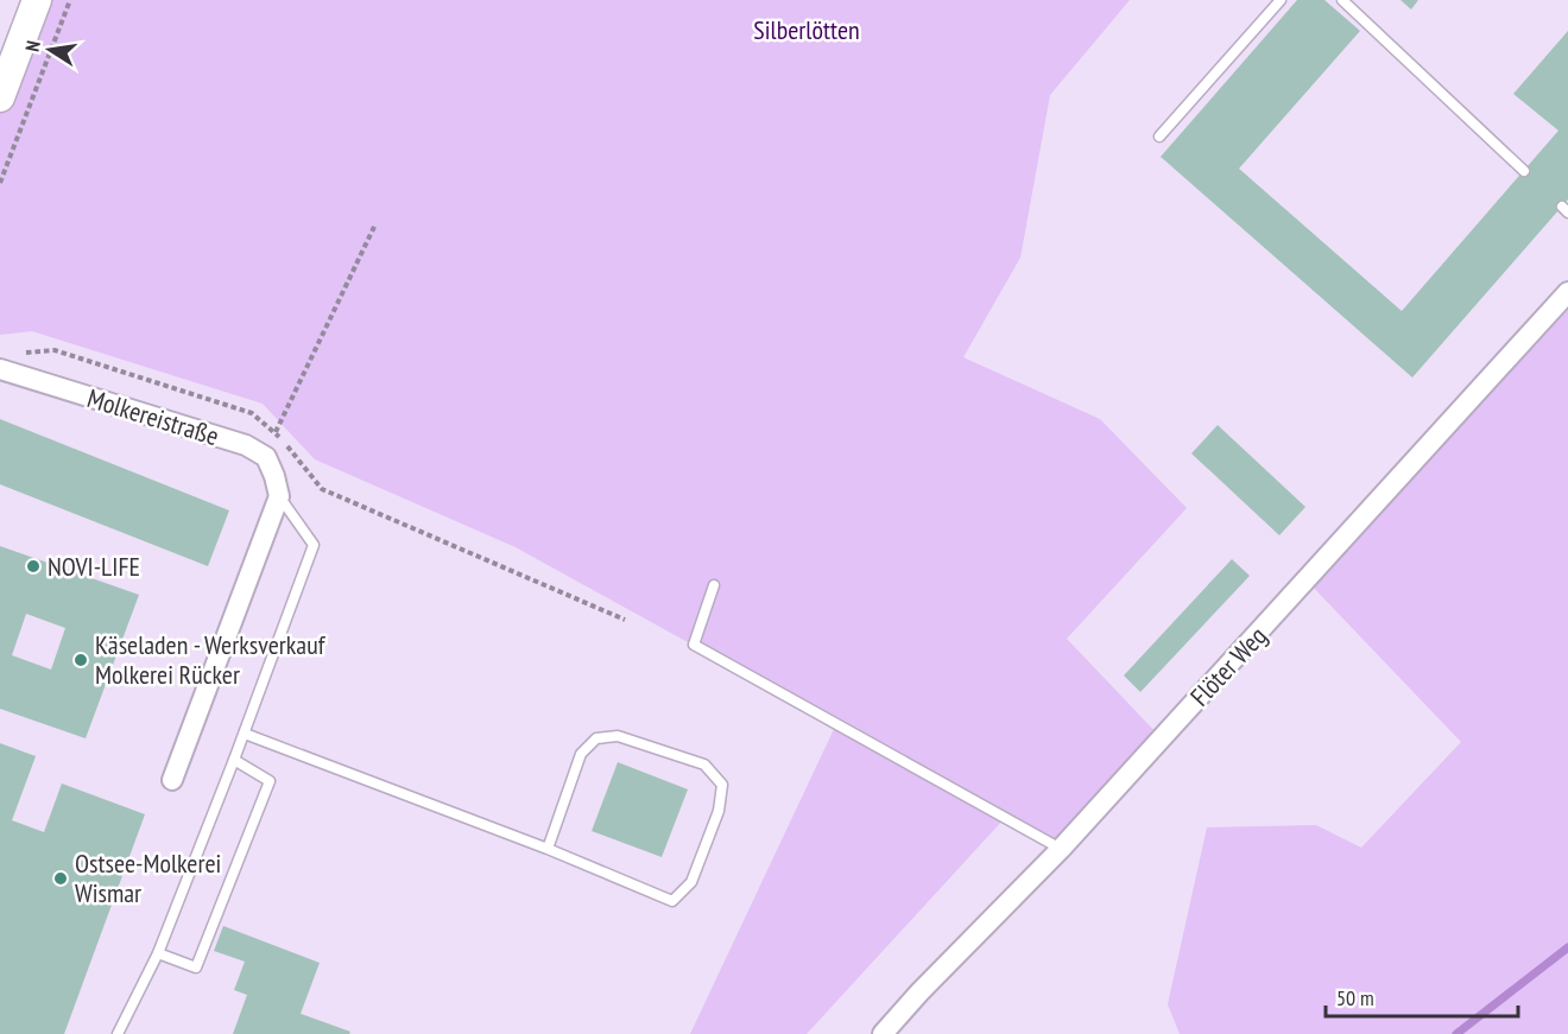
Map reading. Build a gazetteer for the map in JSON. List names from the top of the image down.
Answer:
{
  "streets": {
    "street": ["Molkereistraße", "Flöter Weg"]
  },
  "parks": ["Silberlötten"],
  "places": ["NOVI-LIFE", "Käseladen - Werksverkauf Molkerei Rücker", "Ostsee-Molkerei Wismar"],
  "scale_bar": "50 m",
  "north": "left"
}
